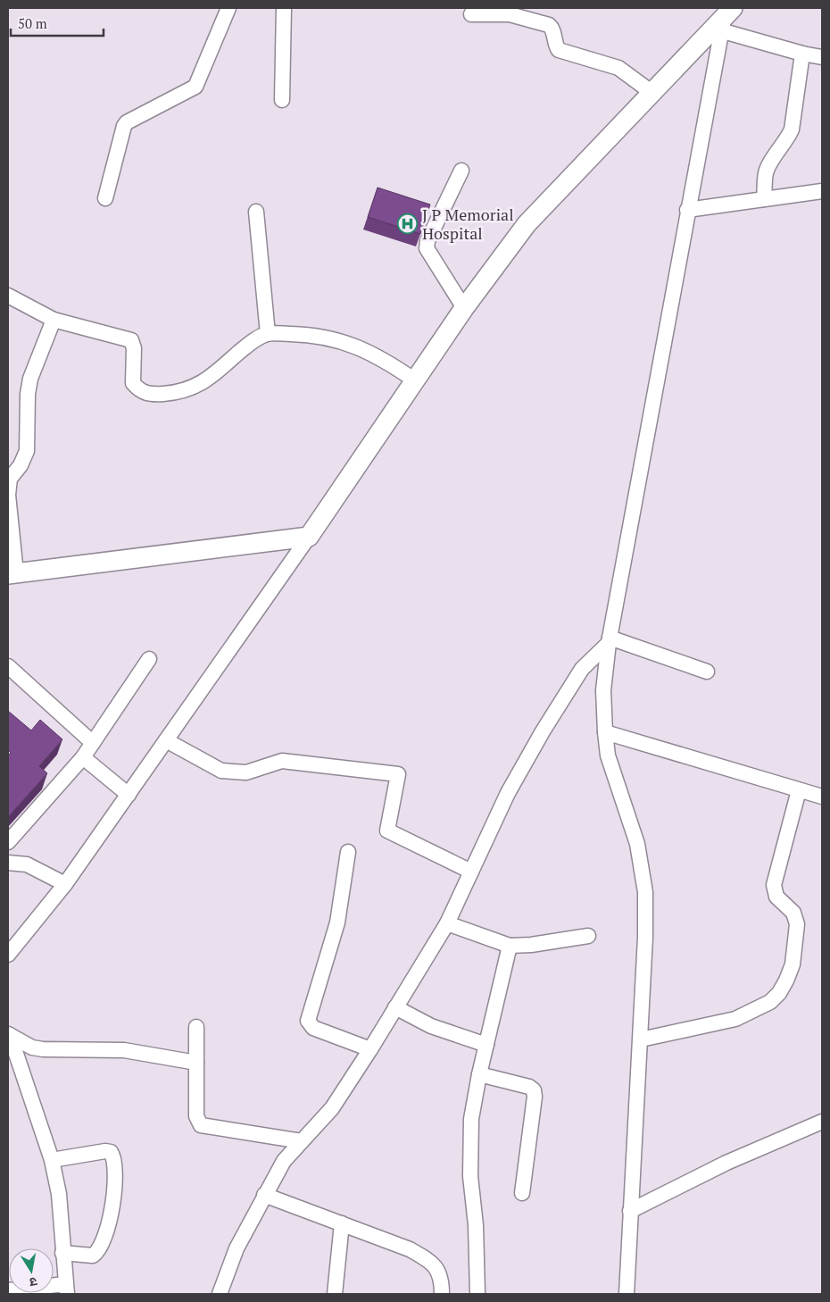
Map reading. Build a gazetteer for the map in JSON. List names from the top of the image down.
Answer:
{
  "places": {
    "hospital": ["J P Memorial Hospital"]
  },
  "scale_bar": "50 m",
  "north": "bottom"
}
